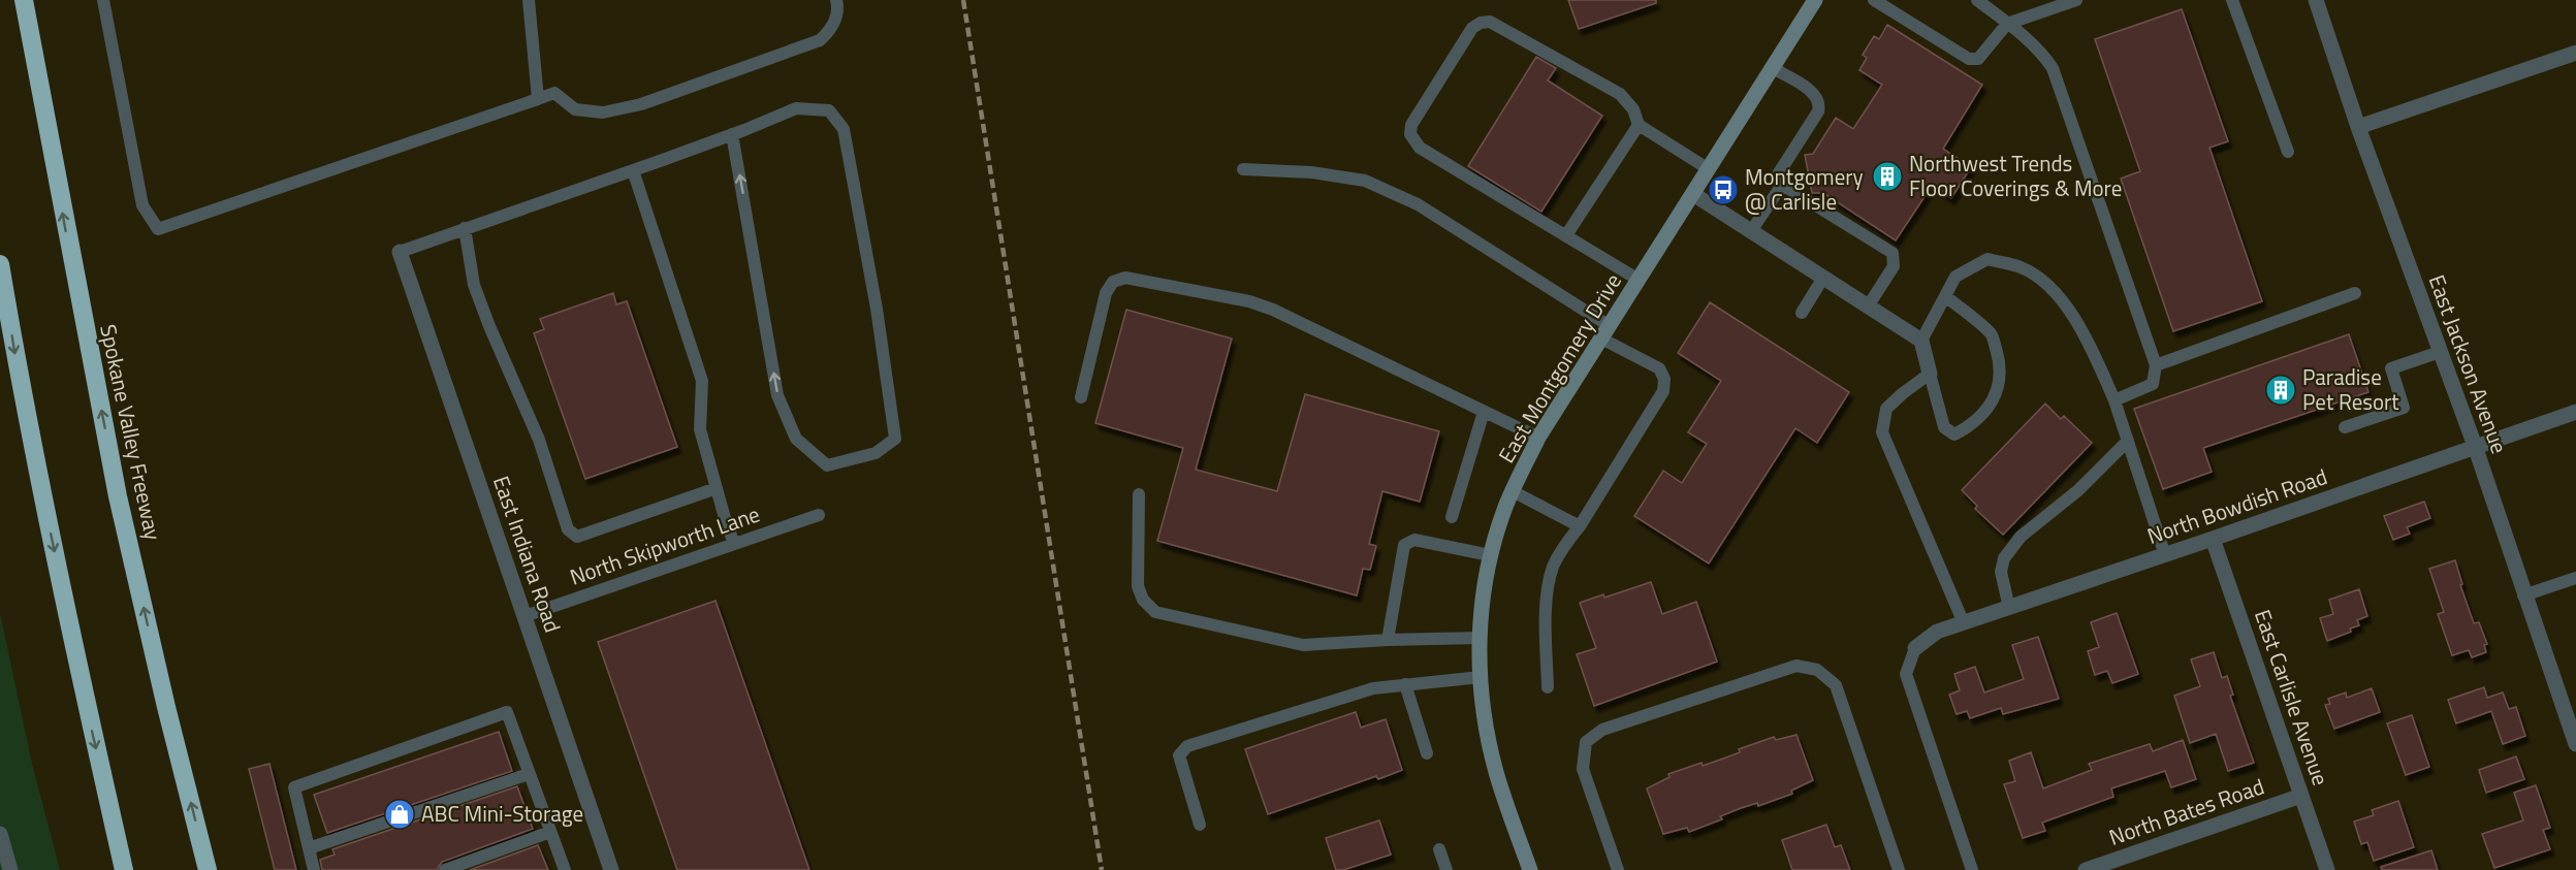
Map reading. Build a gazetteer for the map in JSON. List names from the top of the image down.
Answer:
{
  "streets": {
    "highway": ["Spokane Valley Freeway"],
    "main road": ["East Montgomery Drive"],
    "street": [
      "East Jackson Avenue",
      "North Bowdish Road",
      "East Indiana Road",
      "East Carlisle Avenue",
      "North Bates Road"
    ],
    "lane": ["North Skipworth Lane"]
  },
  "crossings": [
    ["East Jackson Avenue", "North Bowdish Road"],
    ["North Bowdish Road", "East Carlisle Avenue"],
    ["North Skipworth Lane", "East Indiana Road"],
    ["East Carlisle Avenue", "North Bates Road"]
  ],
  "places": {
    "building": ["Northwest Trends Floor Coverings & More", "Paradise Pet Resort"],
    "bus stop": ["Montgomery @ Carlisle"],
    "shop": ["ABC Mini-Storage"]
  }
}
